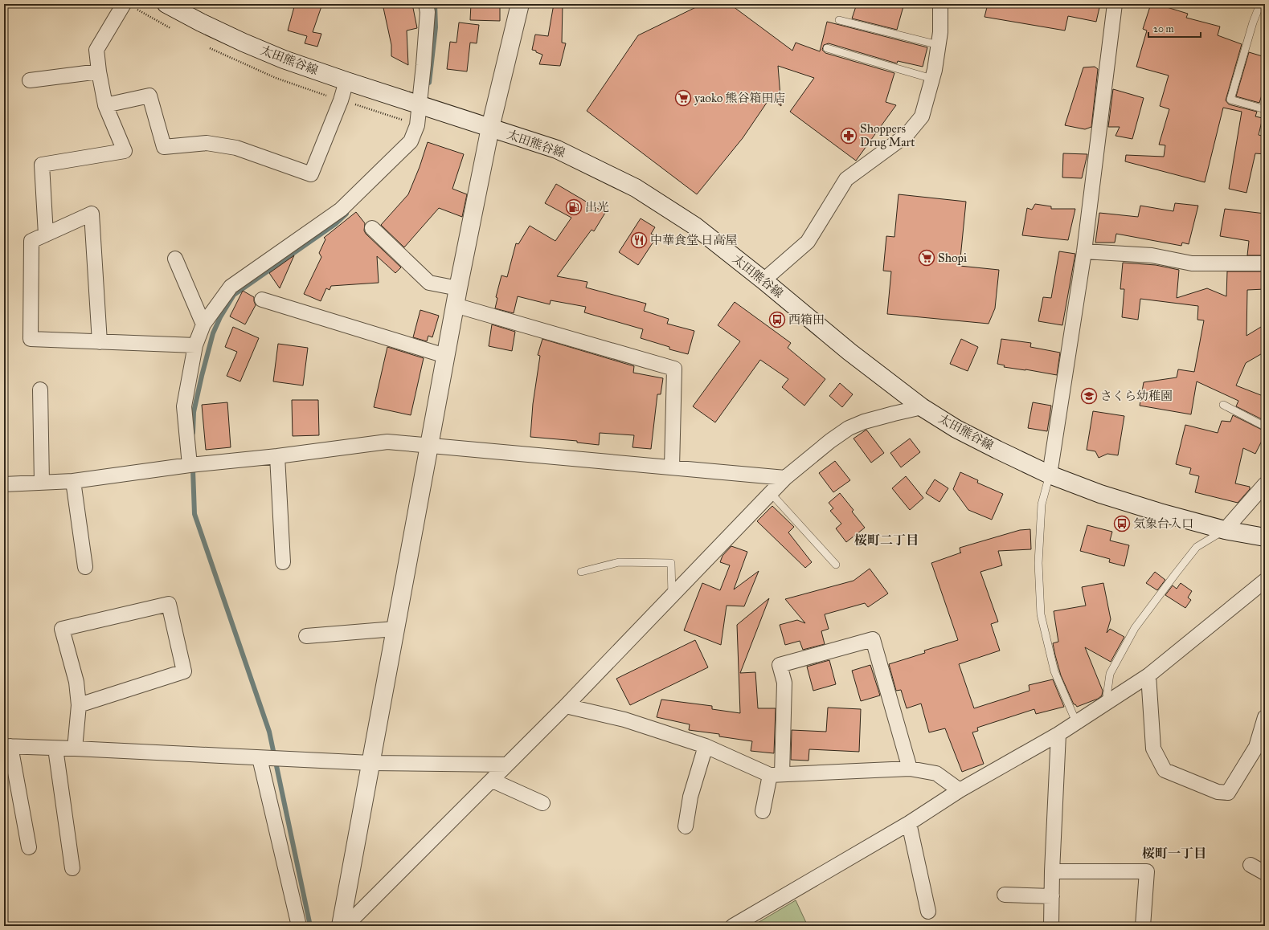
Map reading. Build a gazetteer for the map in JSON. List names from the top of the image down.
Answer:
{
  "streets": {
    "main road": ["太田熊谷線"]
  },
  "districts": ["桜町二丁目", "桜町一丁目"],
  "places": {
    "supermarket": ["yaoko 熊谷箱田店", "Shopi"],
    "pharmacy": ["Shoppers Drug Mart"],
    "fuel station": ["出光"],
    "restaurant": ["中華食堂 日高屋"],
    "bus stop": ["西箱田", "気象台入口"],
    "school or university": ["さくら幼稚園"]
  },
  "scale_bar": "20 m"
}
